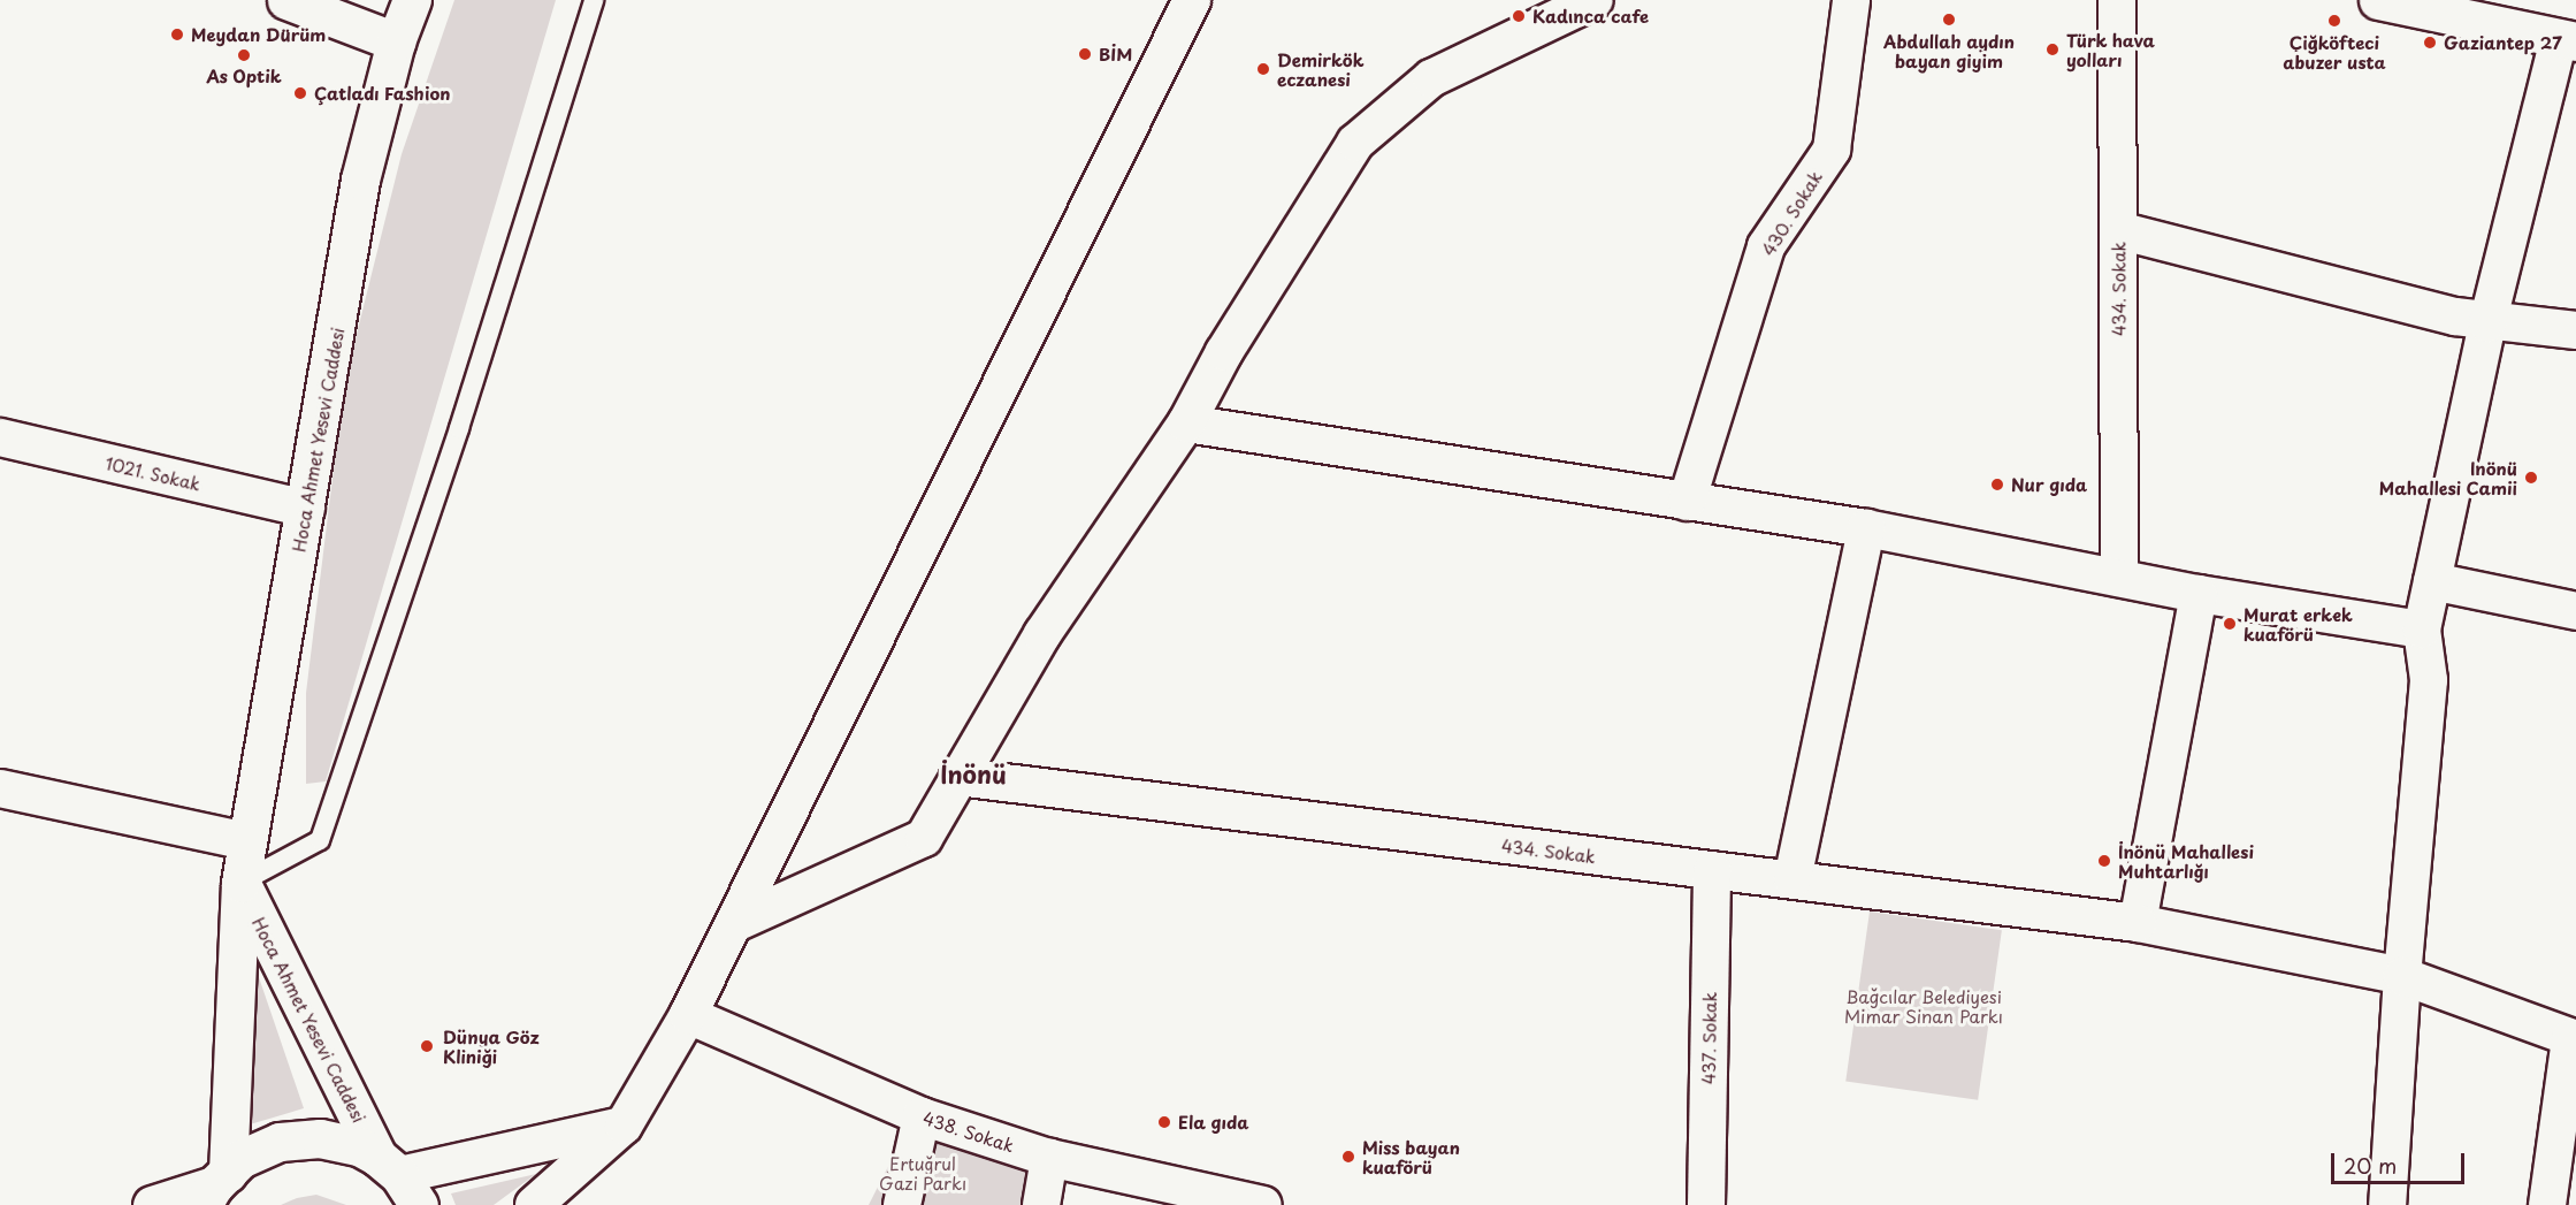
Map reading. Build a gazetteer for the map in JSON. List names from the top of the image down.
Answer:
{
  "streets": {
    "main road": ["Hoca Ahmet Yesevi Caddesi"],
    "street": [
      "430. Sokak",
      "434. Sokak",
      "1021. Sokak",
      "437. Sokak",
      "438. Sokak"
    ]
  },
  "crossings": [
    ["434. Sokak", "437. Sokak"],
    ["Hoca Ahmet Yesevi Caddesi", "1021. Sokak"]
  ],
  "districts": ["İnönü"],
  "parks": ["Bağcılar Belediyesi Mimar Sinan Parkı", "Ertuğrul Gazi Parkı"],
  "places": [
    "Kadınca cafe",
    "Abdullah aydın bayan giyim",
    "Çiğköfteci abuzer usta",
    "Meydan Dürüm",
    "Gaziantep 27",
    "Türk hava yolları",
    "BİM",
    "As Optik",
    "Demirkök eczanesi",
    "Çatladı Fashion",
    "Inönü Mahallesi Camii",
    "Nur gıda",
    "Murat erkek kuaförü",
    "İnönü Mahallesi Muhtarlığı",
    "Dünya Göz Kliniği",
    "Ela gıda",
    "Miss bayan kuaförü"
  ],
  "scale_bar": "20 m"
}
